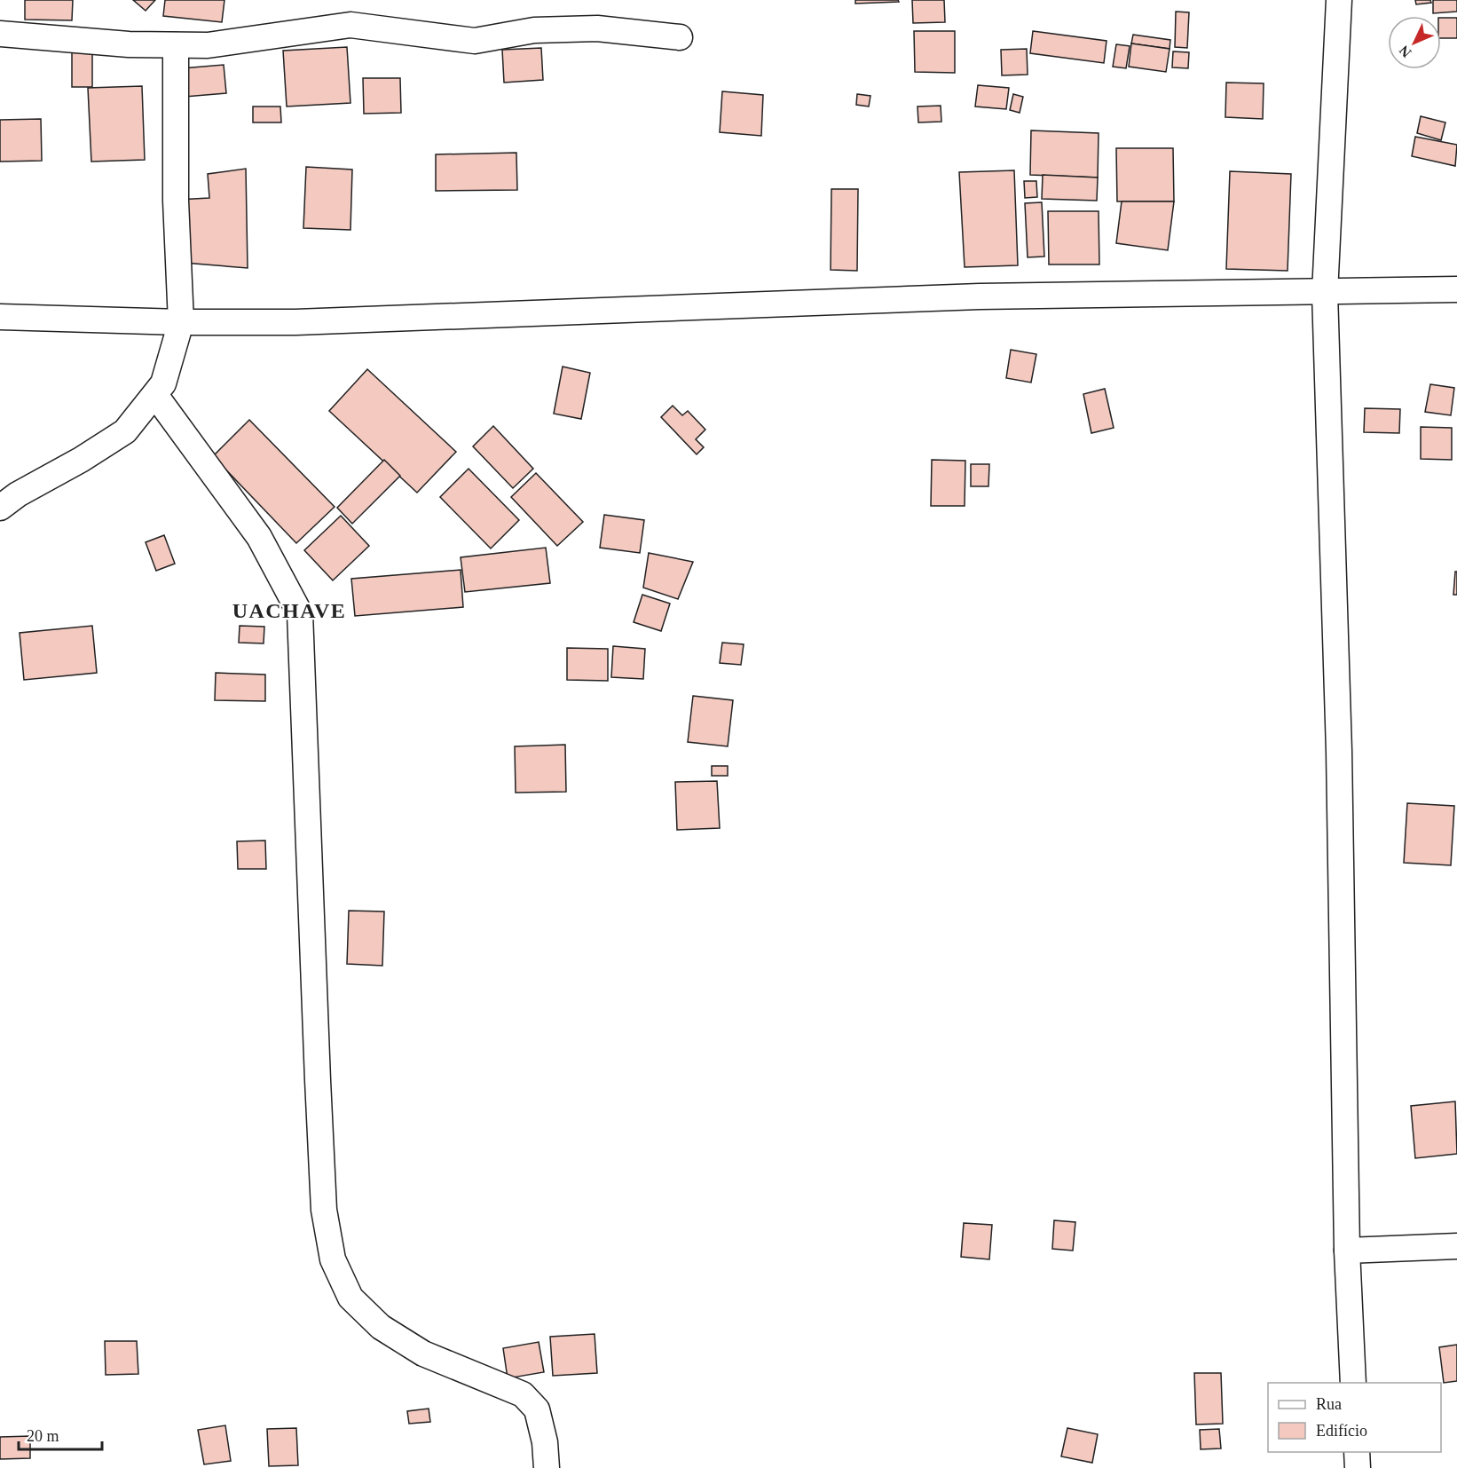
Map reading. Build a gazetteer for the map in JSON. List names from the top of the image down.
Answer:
{
  "districts": ["UACHAVE"],
  "legend": ["Rua", "Edifício"],
  "scale_bar": "20 m",
  "north": "bottom left"
}
